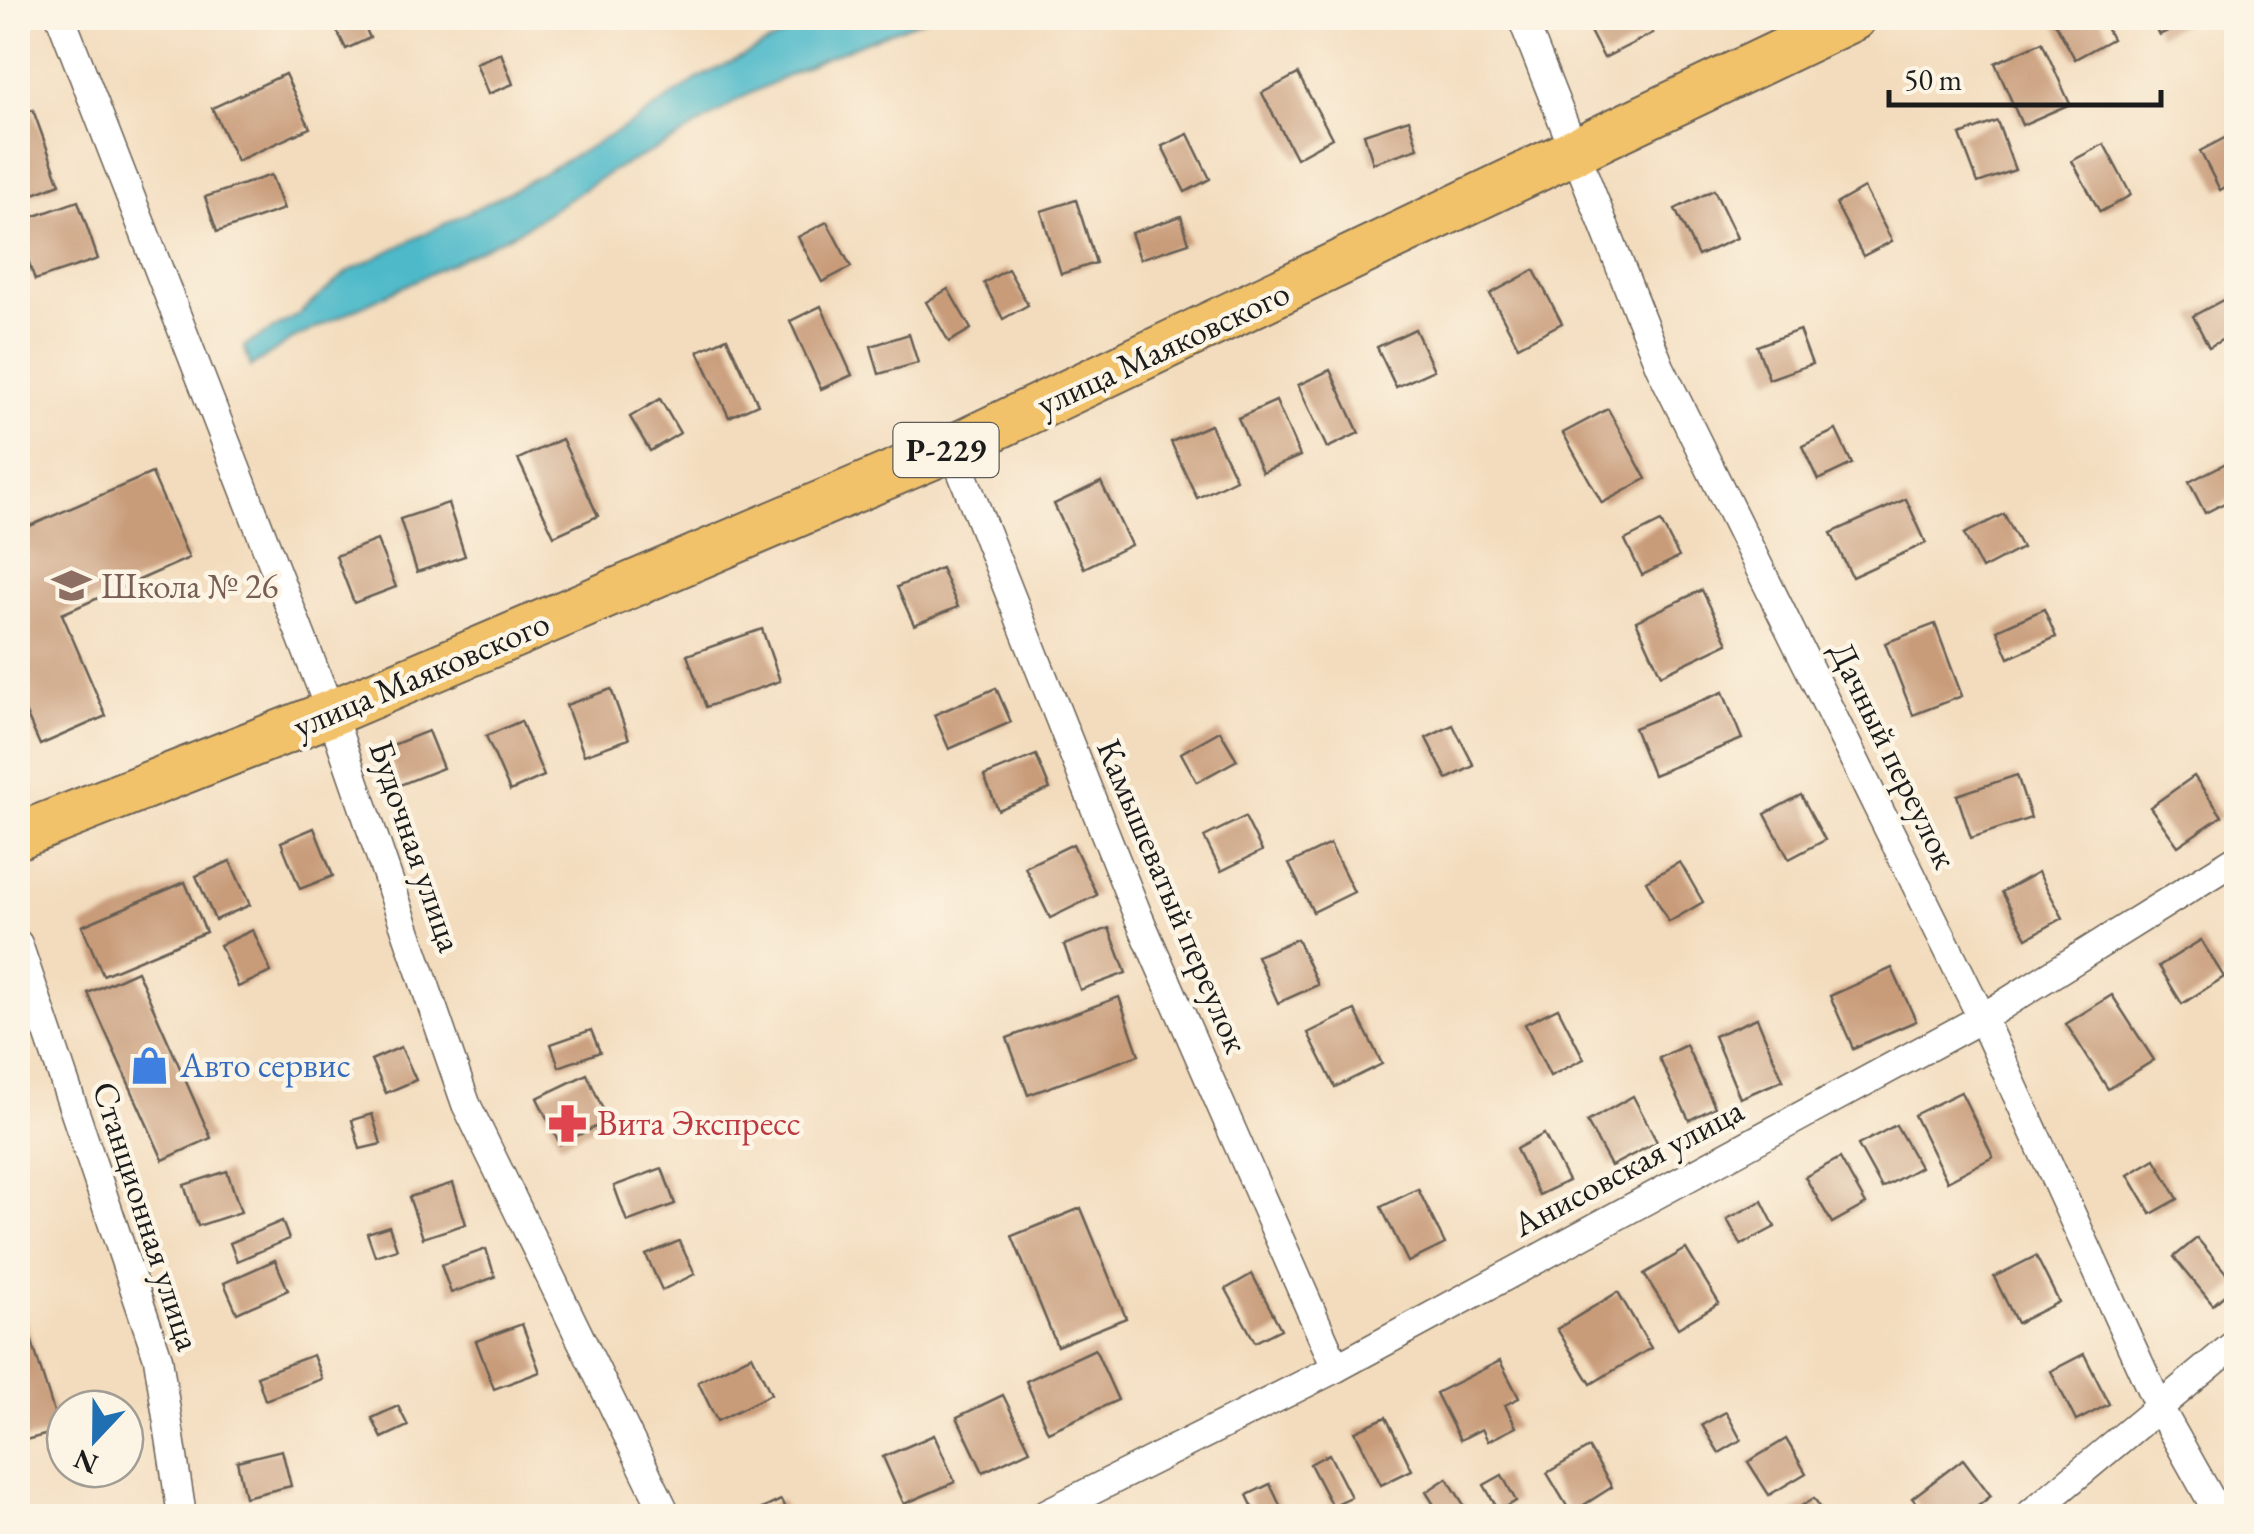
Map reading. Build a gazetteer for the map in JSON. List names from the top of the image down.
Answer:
{
  "streets": {
    "main road": ["улица Маяковского", "Р-229"],
    "street": [
      "Дачный переулок",
      "Будочная улица",
      "Камышеватый переулок",
      "Анисовская улица",
      "Станционная улица"
    ]
  },
  "crossings": [
    ["улица Маяковского", "Дачный переулок"],
    ["улица Маяковского", "Будочная улица"],
    ["улица Маяковского", "Камышеватый переулок"],
    ["Дачный переулок", "Анисовская улица"],
    ["Камышеватый переулок", "Анисовская улица"]
  ],
  "places": {
    "school or university": ["Школа № 26"],
    "shop": ["Авто сервис"],
    "pharmacy": ["Вита Экспресс"]
  },
  "scale_bar": "50 m",
  "north": "bottom"
}
